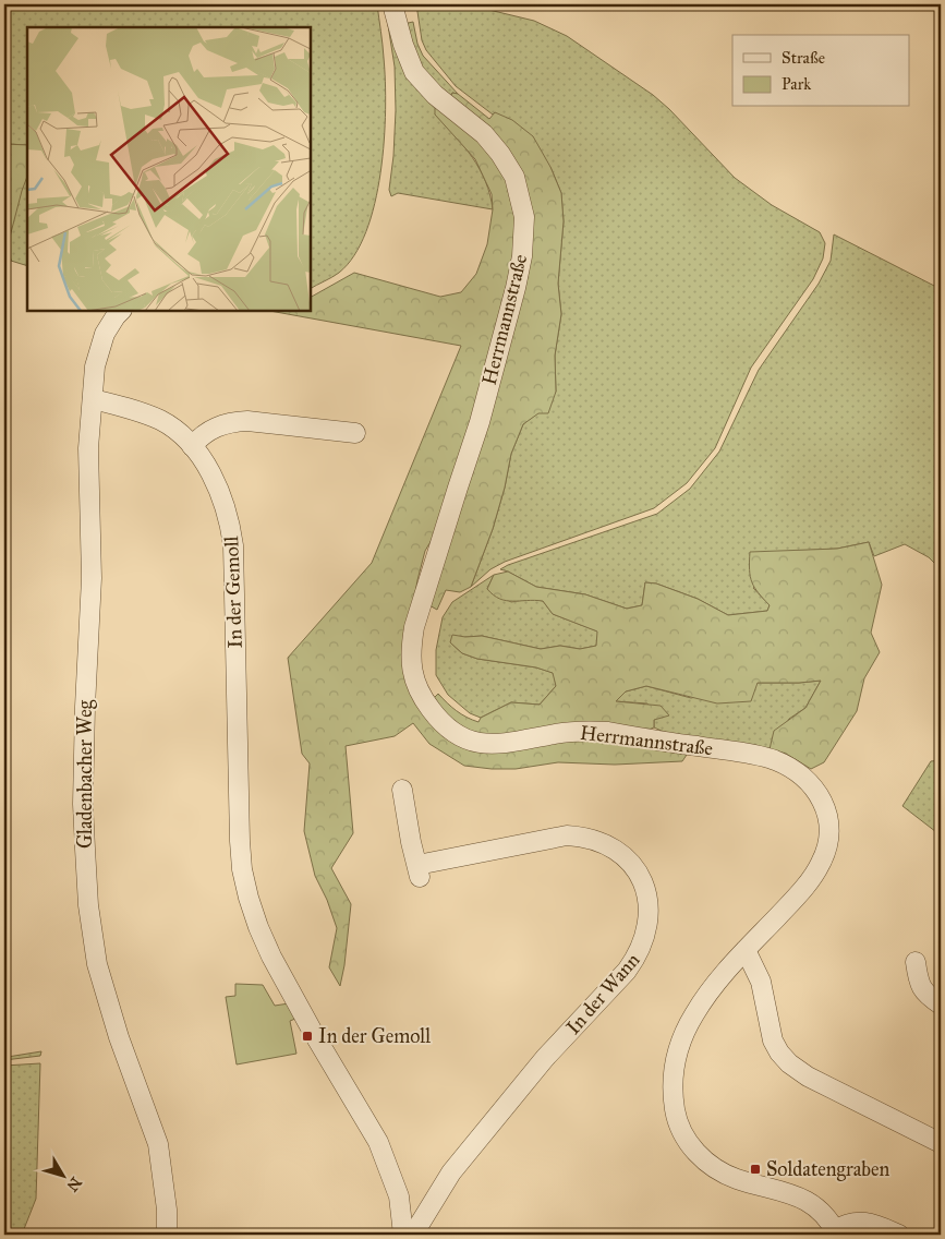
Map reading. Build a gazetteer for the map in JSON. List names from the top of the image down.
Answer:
{
  "streets": {
    "street": [
      "Herrmannstraße",
      "In der Gemoll",
      "Gladenbacher Weg",
      "In der Wann"
    ]
  },
  "crossings": [
    ["In der Gemoll", "Gladenbacher Weg"]
  ],
  "places": {
    "transit": ["In der Gemoll", "Soldatengraben"]
  },
  "legend": ["Straße", "Park"],
  "north": "bottom right"
}
